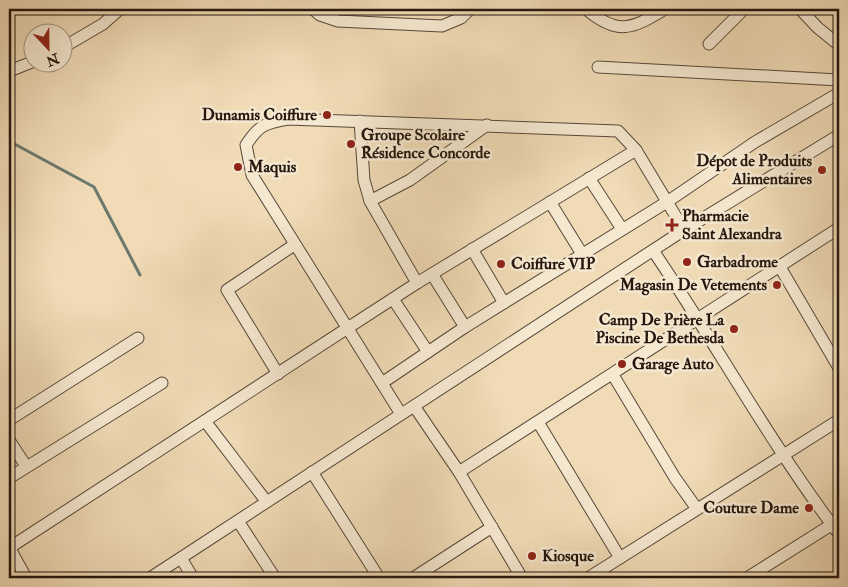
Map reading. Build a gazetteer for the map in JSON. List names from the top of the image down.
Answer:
{
  "places": {
    "other": [
      "Dunamis Coiffure",
      "Groupe Scolaire Résidence Concorde",
      "Maquis",
      "Dépot de Produits Alimentaires",
      "Garbadrome",
      "Coiffure VIP",
      "Magasin De Vetements",
      "Camp De Prière La Piscine De Bethesda",
      "Garage Auto",
      "Couture Dame",
      "Kiosque"
    ],
    "health": ["Pharmacie Saint Alexandra"]
  },
  "north": "bottom"
}
